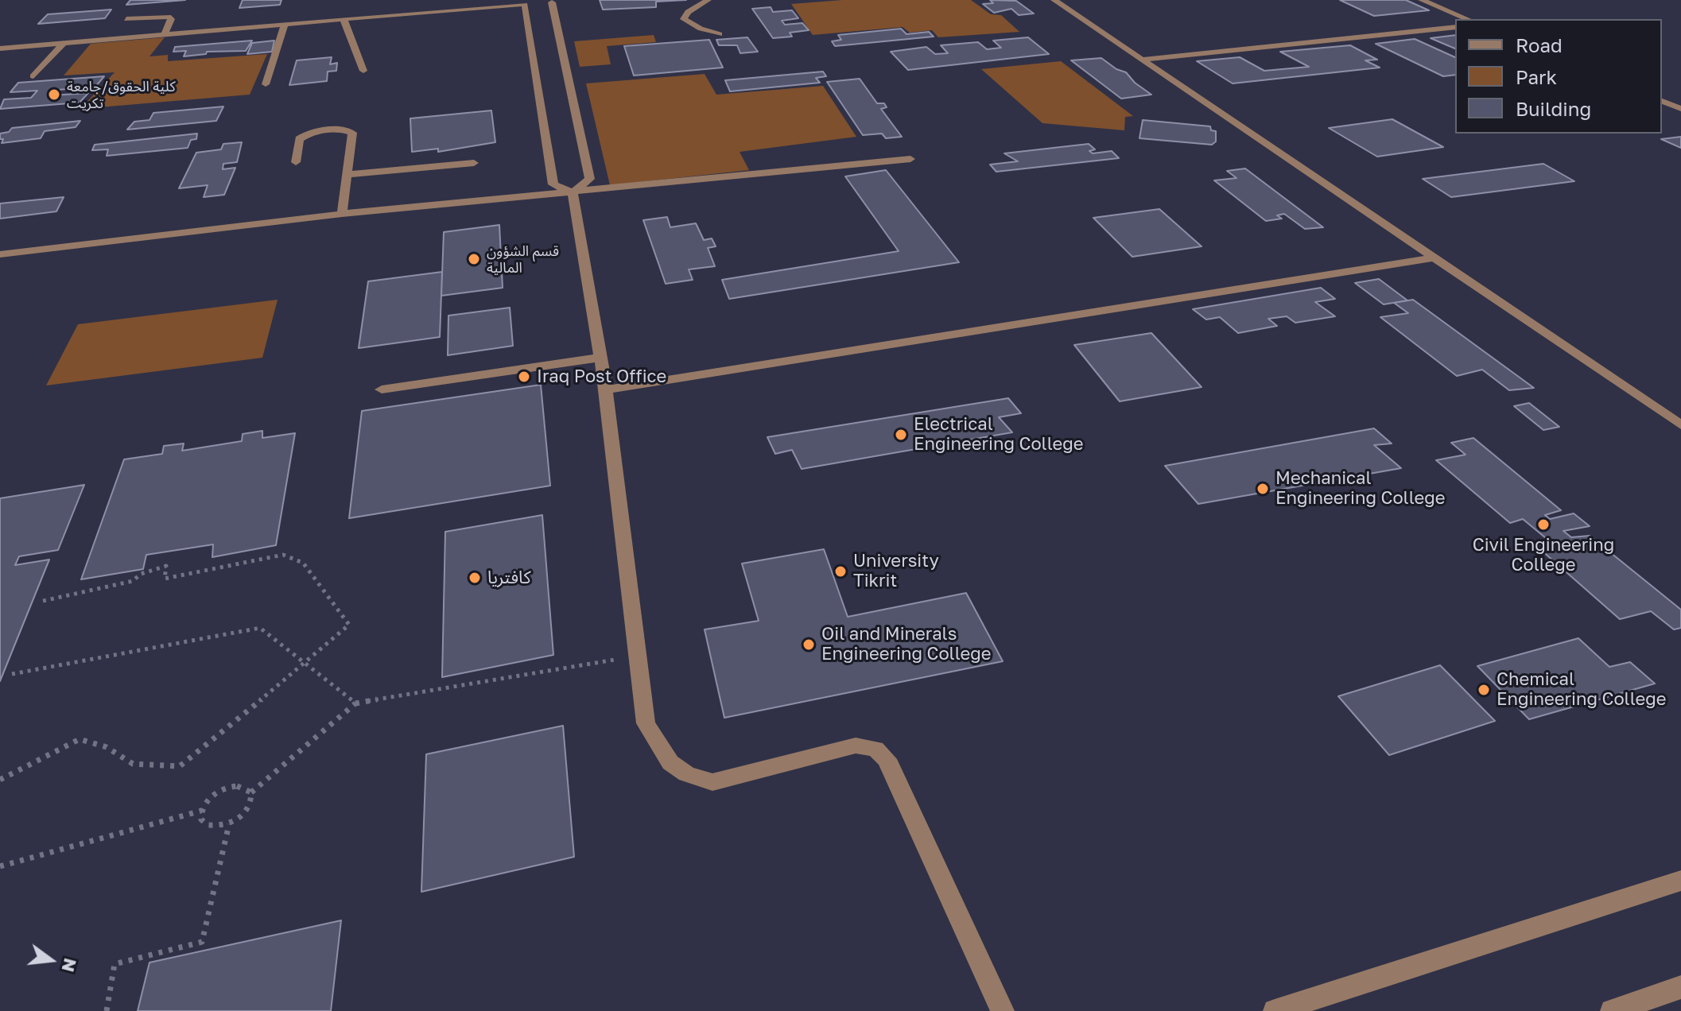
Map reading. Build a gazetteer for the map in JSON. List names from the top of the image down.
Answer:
{
  "places": [
    "كلية الحقوق/جامعة تكريت",
    "قسم الشؤون المالية",
    "Iraq Post Office",
    "Electrical Engineering College",
    "Mechanical Engineering College",
    "Civil Engineering College",
    "University Tikrit",
    "كافتريا",
    "Oil and Minerals Engineering College",
    "Chemical Engineering College"
  ],
  "legend": ["Road", "Park", "Building"],
  "north": "right"
}
